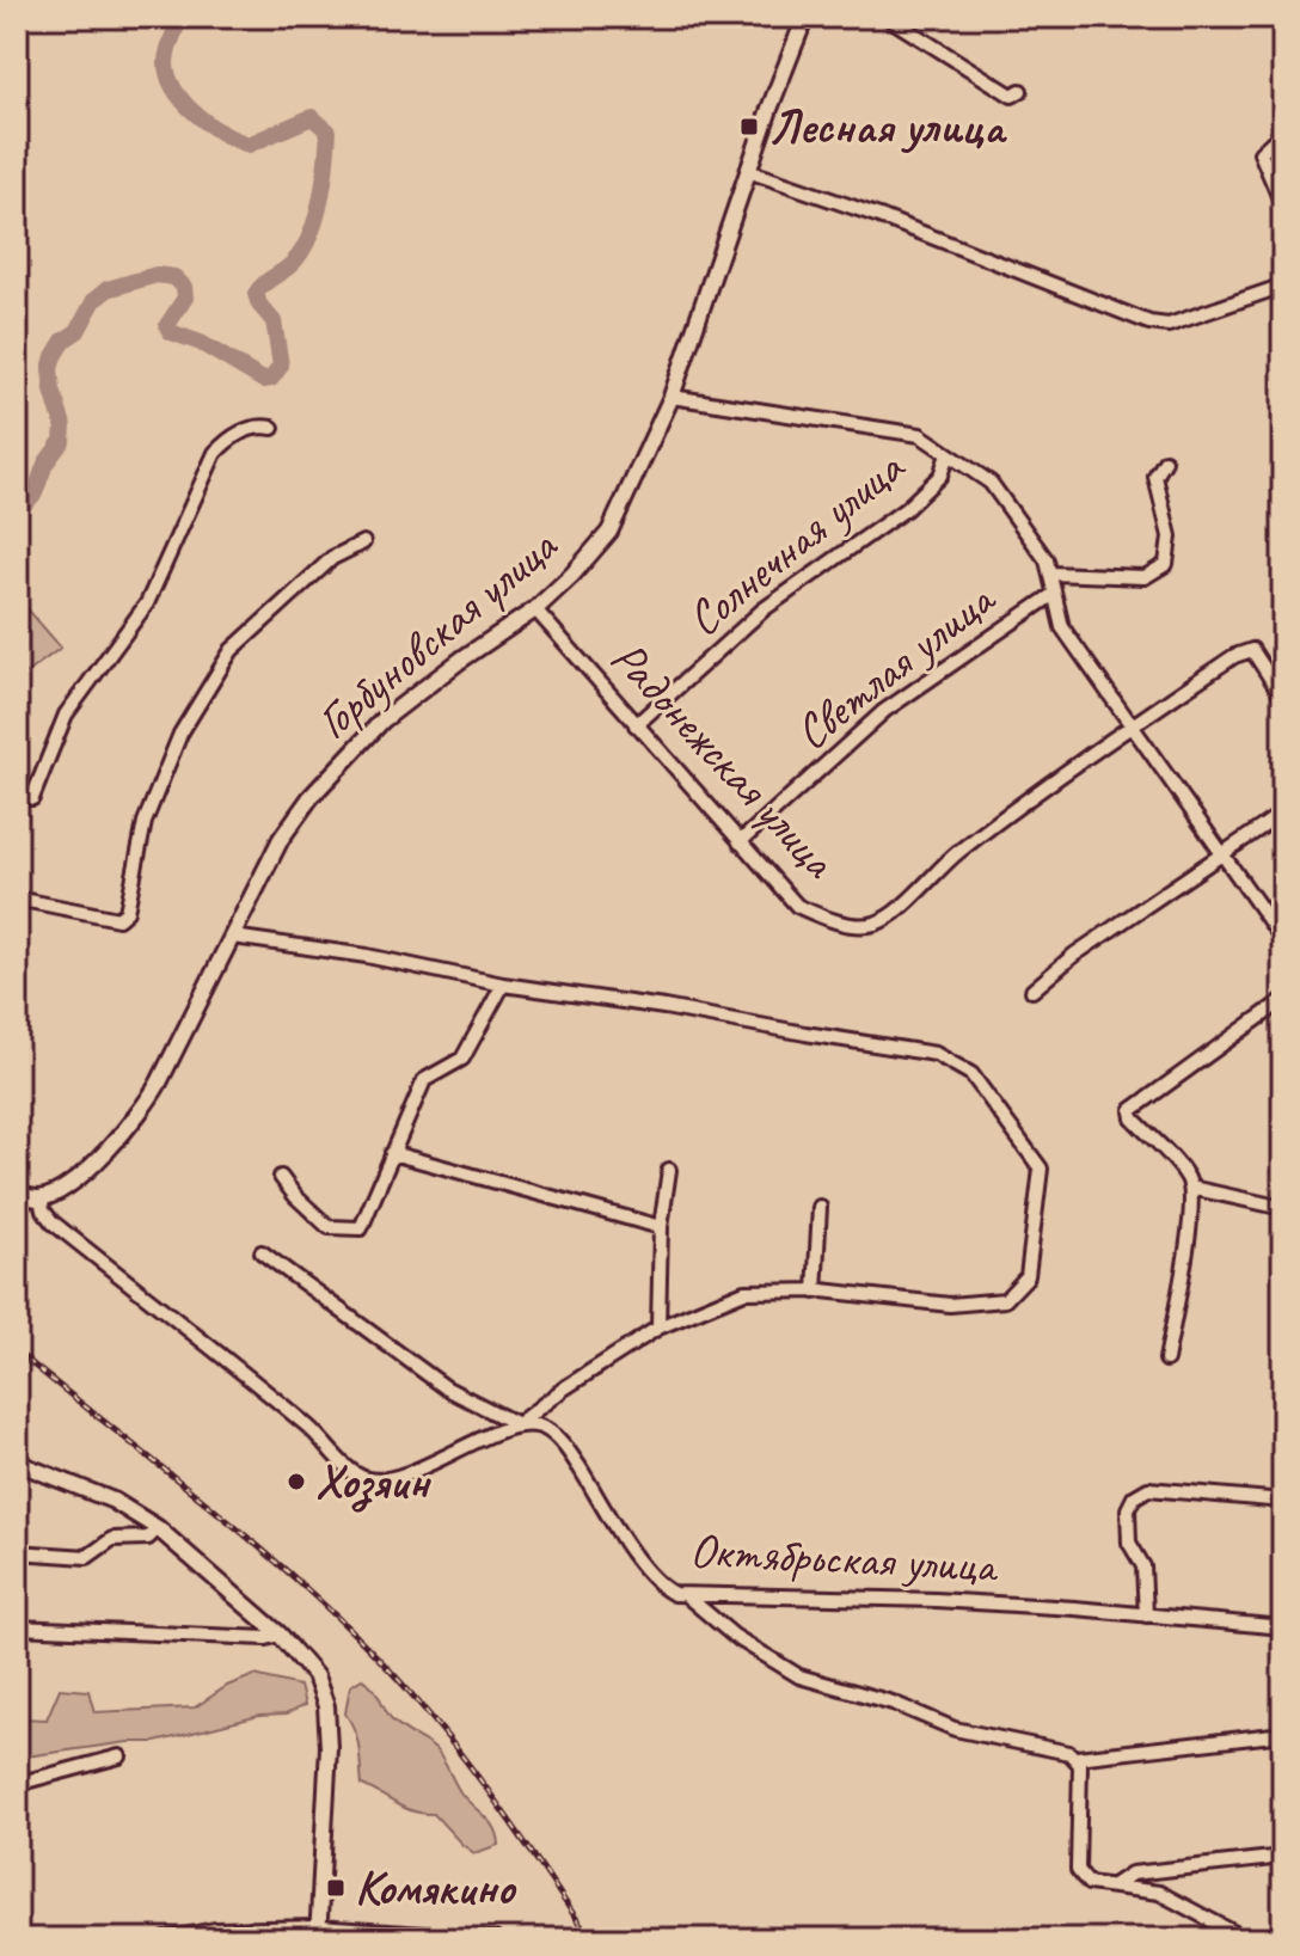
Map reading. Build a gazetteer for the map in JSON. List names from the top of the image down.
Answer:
{
  "streets": {
    "main road": ["Горбуновская улица"],
    "street": [
      "Солнечная улица",
      "Светлая улица",
      "Радонежская улица",
      "Октябрьская улица"
    ]
  },
  "crossings": [
    ["Солнечная улица", "Радонежская улица"],
    ["Горбуновская улица", "Радонежская улица"],
    ["Светлая улица", "Радонежская улица"]
  ],
  "places": {
    "transit": ["Лесная улица", "Комякино"],
    "other": ["Хозяин"]
  }
}
